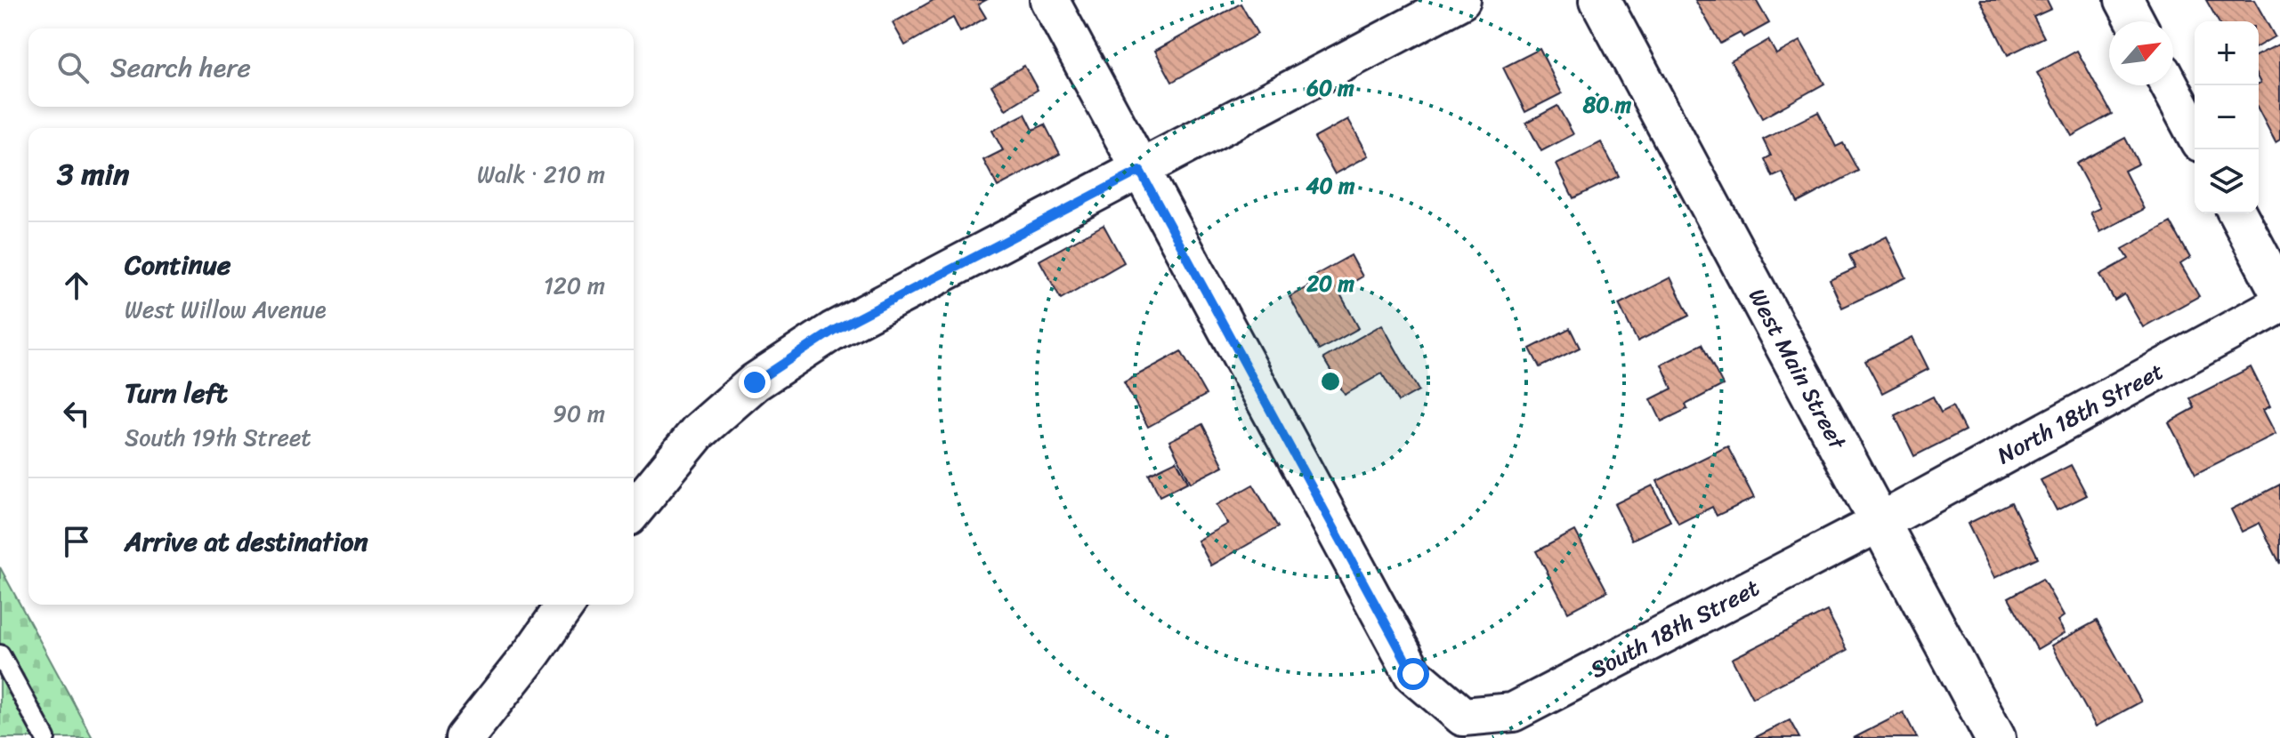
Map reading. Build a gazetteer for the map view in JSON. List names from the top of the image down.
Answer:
{
  "streets": {
    "street": ["West Main Street", "North 18th Street", "South 18th Street"]
  },
  "crossings": [
    ["West Main Street", "North 18th Street"],
    ["West Main Street", "South 18th Street"],
    ["North 18th Street", "South 18th Street"]
  ],
  "north": "top right",
  "page": {
    "map_buttons": ["+", "−"],
    "search": "Search here",
    "heading": ["3 min", "Walk · 210 m"],
    "list": [
      ["Continue", "West Willow Avenue", "120 m"],
      ["Turn left", "South 19th Street", "90 m"],
      "Arrive at destination"
    ]
  },
  "rings": [
    "60 m",
    "80 m",
    "40 m",
    "20 m"
  ]
}
